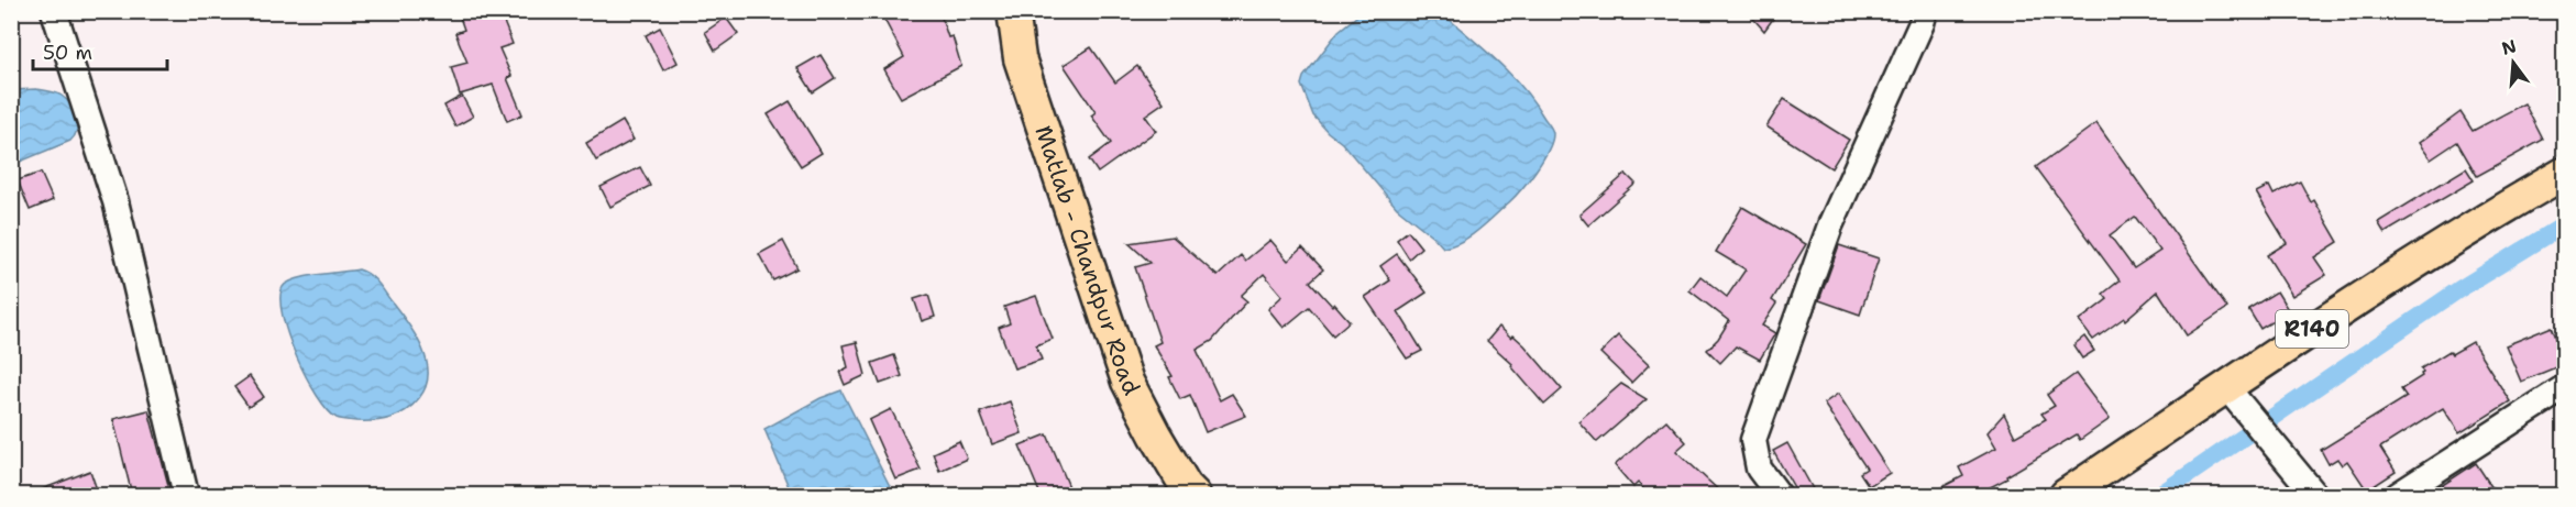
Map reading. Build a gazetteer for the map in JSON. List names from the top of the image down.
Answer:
{
  "streets": {
    "main road": ["Matlab - Chandpur Road", "R140"]
  },
  "scale_bar": "50 m",
  "north": "top"
}
